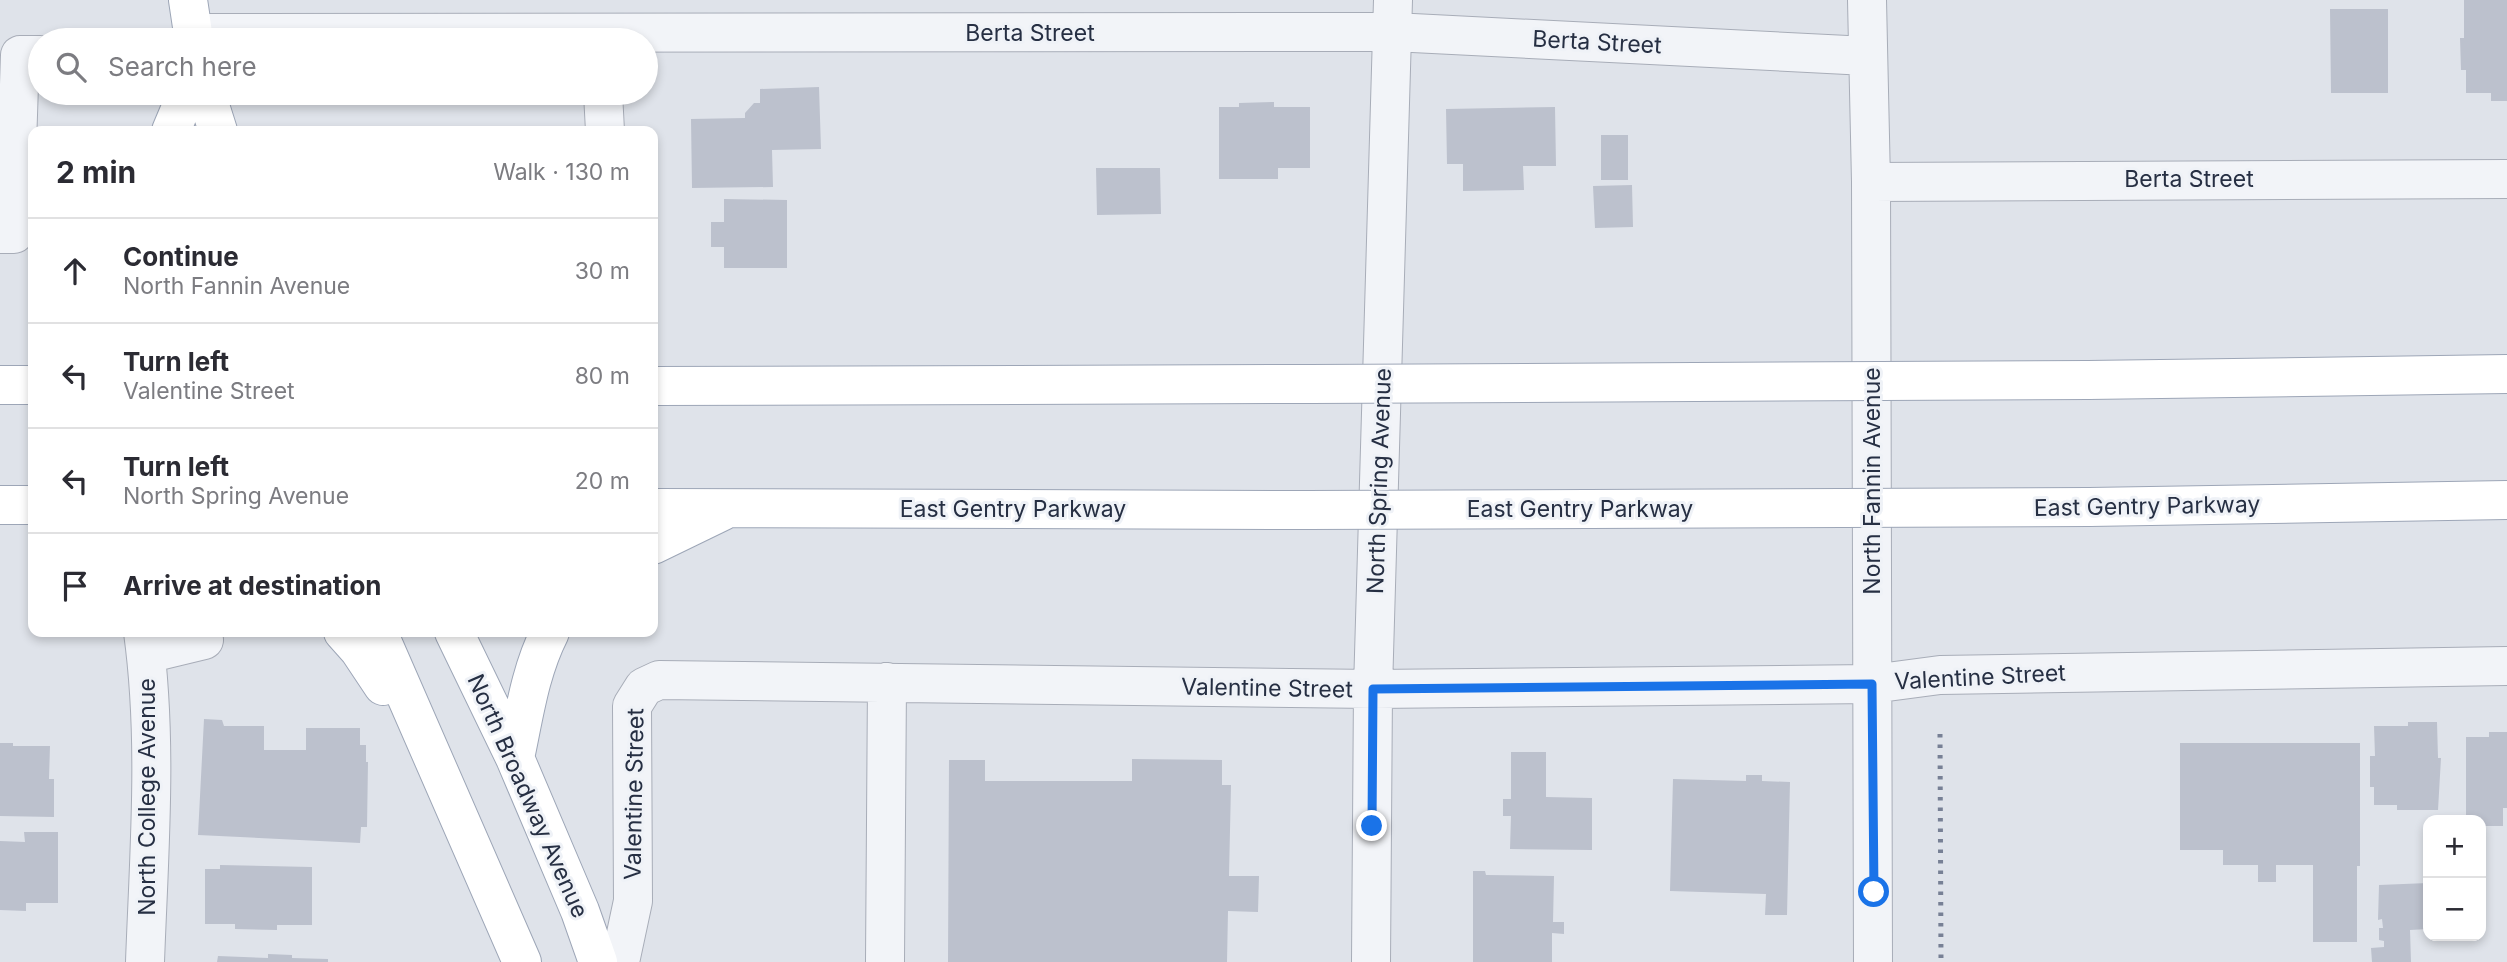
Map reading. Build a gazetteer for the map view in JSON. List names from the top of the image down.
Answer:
{
  "streets": {
    "main road": ["East Gentry Parkway", "North Broadway Avenue"],
    "street": [
      "Berta Street",
      "North Spring Avenue",
      "North Fannin Avenue",
      "Valentine Street",
      "North College Avenue"
    ]
  },
  "crossings": [
    ["Berta Street", "North Spring Avenue"],
    ["Berta Street", "North Fannin Avenue"],
    ["North Spring Avenue", "Valentine Street"],
    ["North Fannin Avenue", "Valentine Street"]
  ],
  "page": {
    "search": "Search here",
    "heading": ["2 min", "Walk · 130 m"],
    "list": [
      ["Continue", "North Fannin Avenue", "30 m"],
      ["Turn left", "Valentine Street", "80 m"],
      ["Turn left", "North Spring Avenue", "20 m"],
      "Arrive at destination"
    ],
    "map_buttons": ["+", "−"]
  }
}
